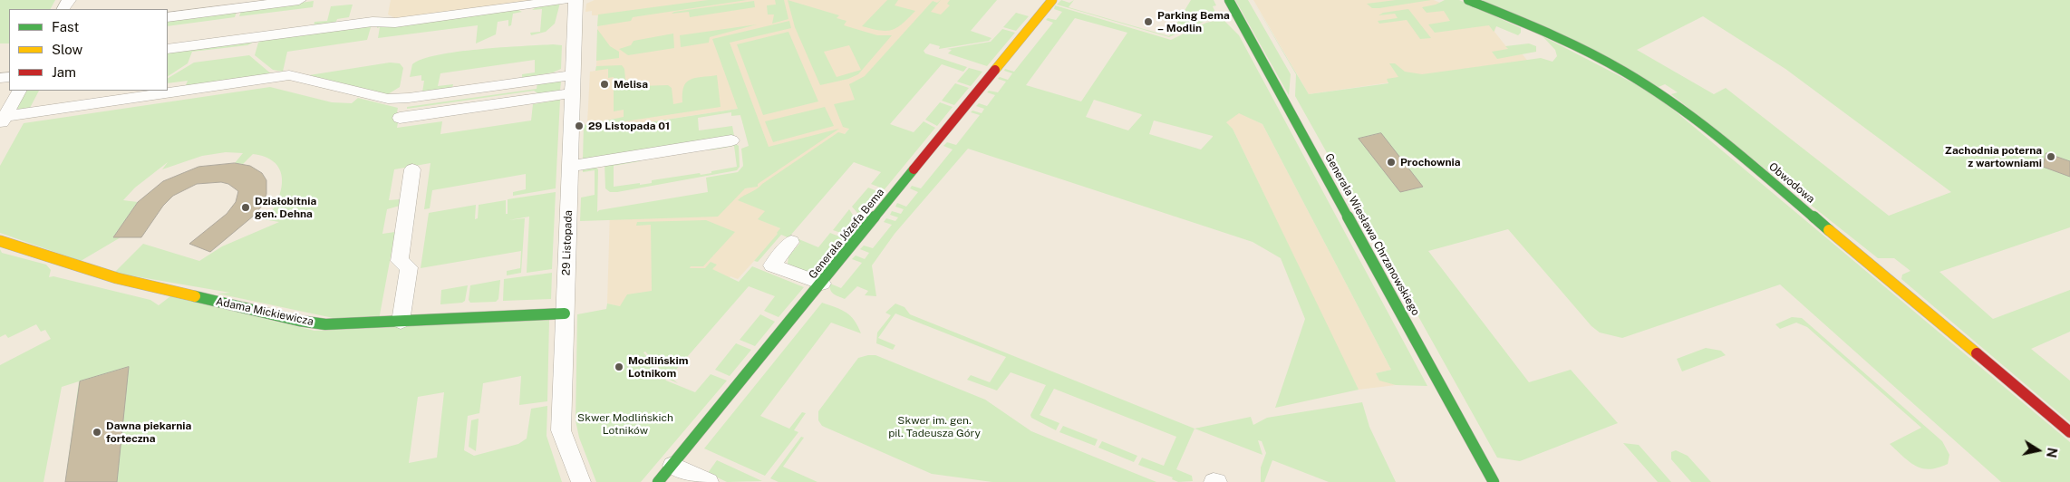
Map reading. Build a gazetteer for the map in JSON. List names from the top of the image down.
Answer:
{
  "streets": {
    "street": [
      "Obwodowa",
      "Generała Józefa Bema",
      "Generała Wiesława Chrzanowskiego",
      "29 Listopada",
      "Adama Mickiewicza"
    ]
  },
  "crossings": [
    ["29 Listopada", "Adama Mickiewicza"]
  ],
  "parks": ["Skwer Modlińskich Lotników", "Skwer im. gen. pil. Tadeusza Góry"],
  "places": [
    "Parking Bema – Modlin",
    "Melisa",
    "29 Listopada 01",
    "Zachodnia poterna z wartowniami",
    "Prochownia",
    "Działobitnia gen. Dehna",
    "Modlińskim Lotnikom",
    "Dawna piekarnia forteczna"
  ],
  "legend": ["Fast", "Slow", "Jam"],
  "north": "right"
}
